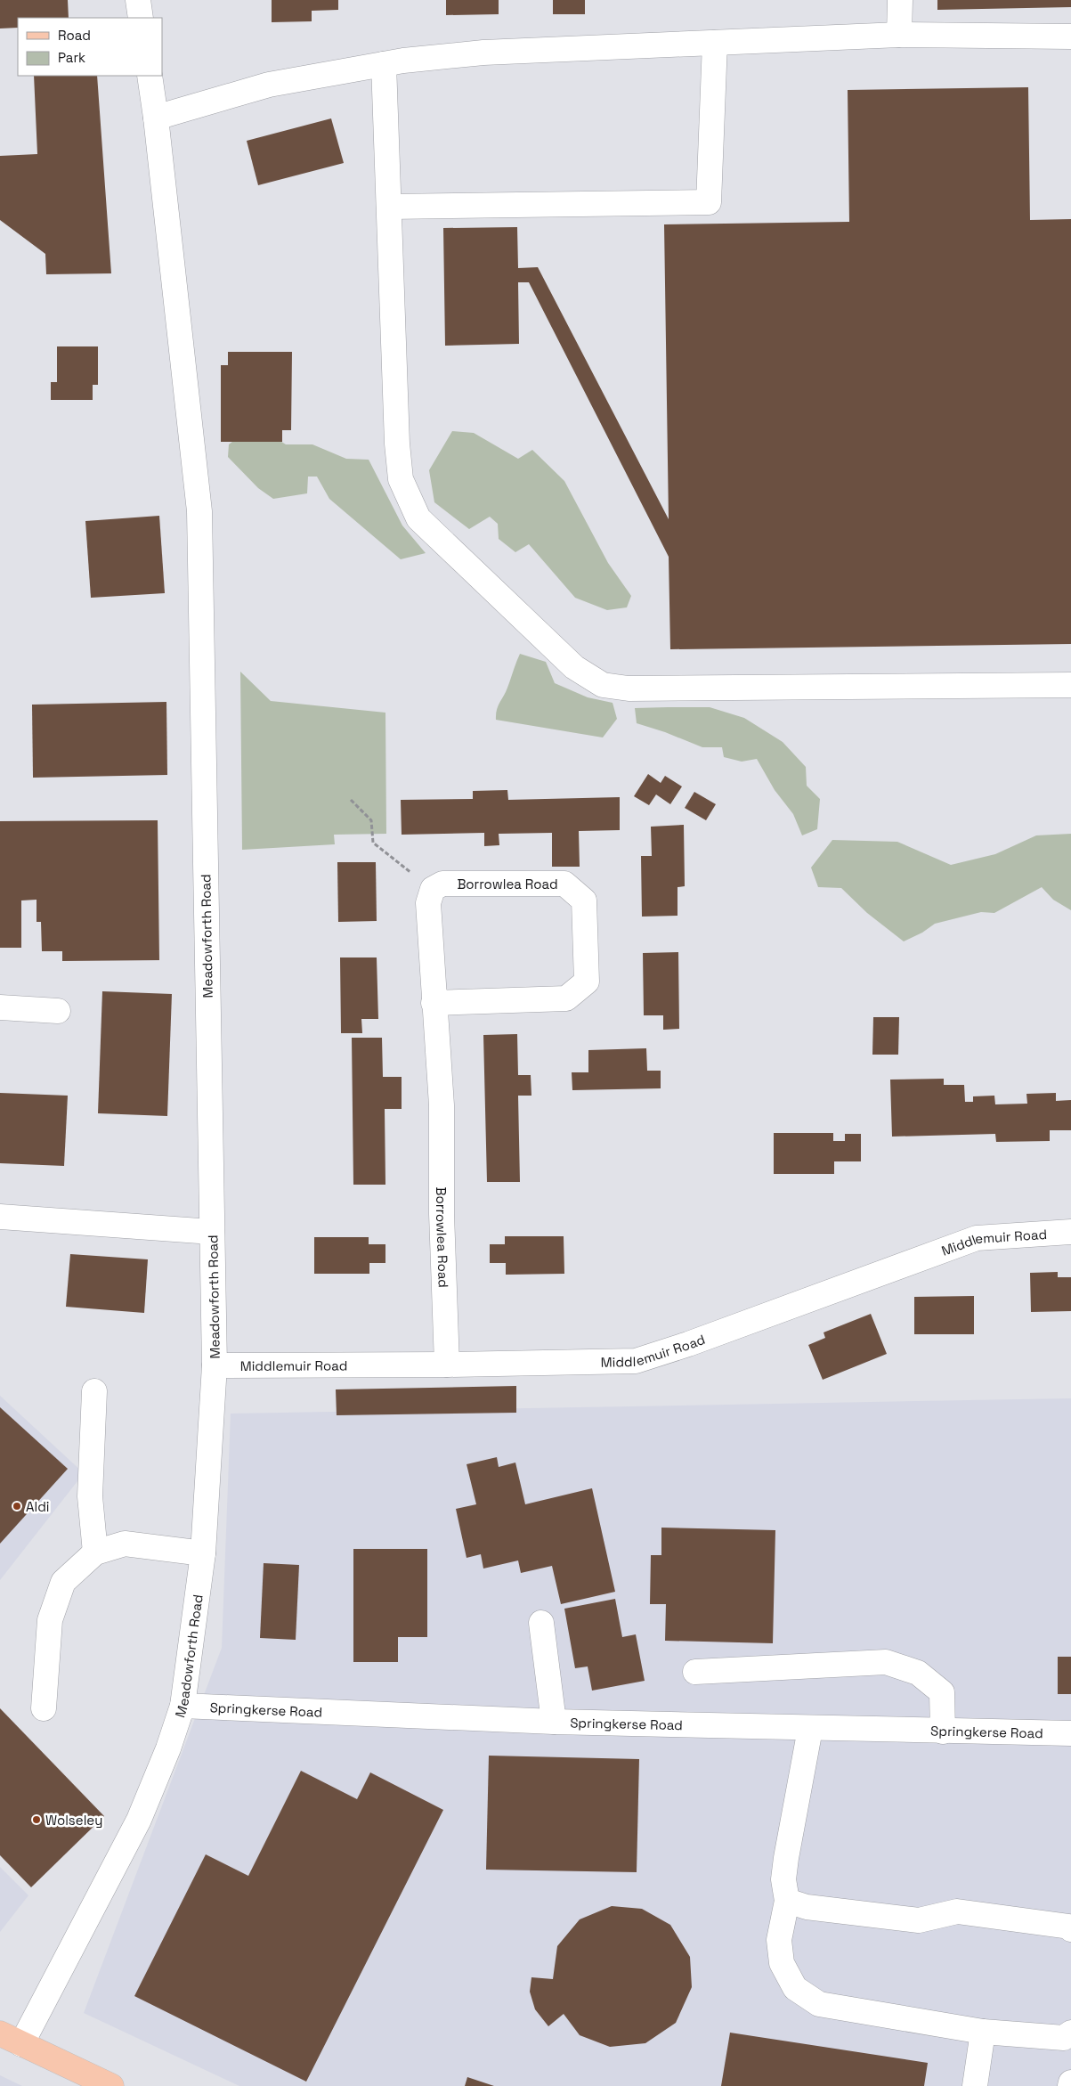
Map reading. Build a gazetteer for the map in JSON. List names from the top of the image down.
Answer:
{
  "streets": {
    "street": [
      "Borrowlea Road",
      "Meadowforth Road",
      "Middlemuir Road",
      "Springkerse Road"
    ]
  },
  "crossings": [
    ["Borrowlea Road", "Middlemuir Road"],
    ["Meadowforth Road", "Middlemuir Road"],
    ["Meadowforth Road", "Springkerse Road"]
  ],
  "places": ["Aldi", "Wolseley"],
  "legend": ["Road", "Park"]
}
